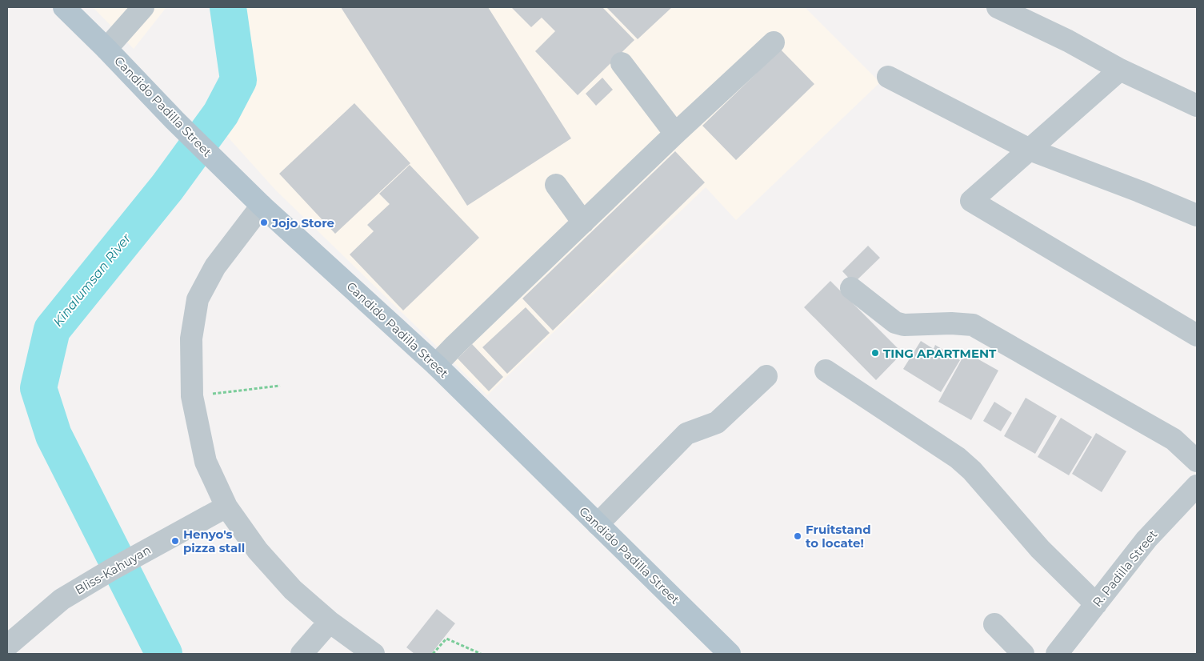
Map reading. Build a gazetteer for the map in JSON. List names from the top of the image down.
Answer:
{
  "streets": {
    "main road": ["Candido Padilla Street"],
    "street": ["R. Padilla Street", "Bliss-Kahuyan"]
  },
  "water": ["Kinalumsan River"],
  "places": [
    "Jojo Store",
    "TING APARTMENT",
    "Fruitstand to locate!",
    "Henyo's pizza stall"
  ]
}
